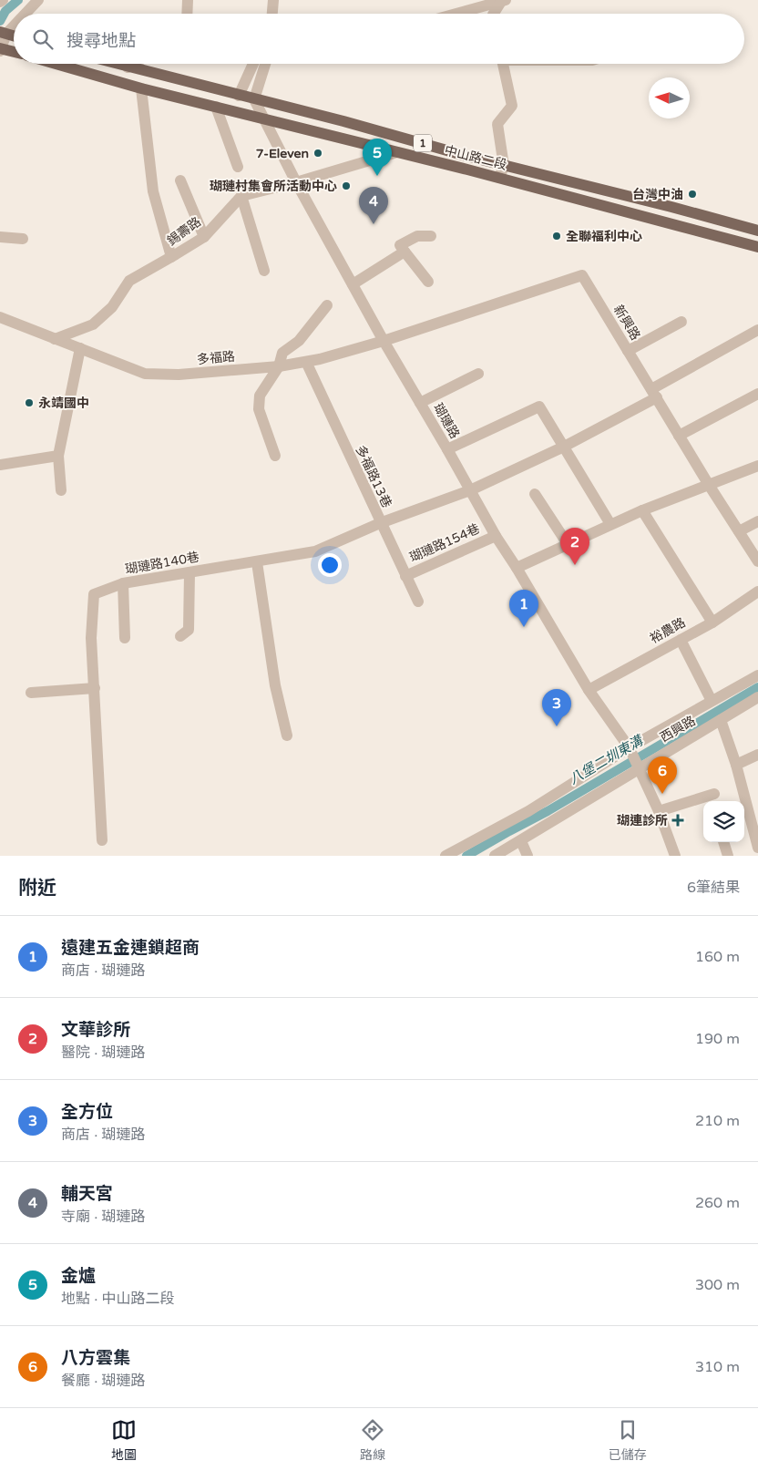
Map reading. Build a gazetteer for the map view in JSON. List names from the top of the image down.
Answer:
{
  "streets": {
    "main road": ["1", "中山路二段"],
    "street": [
      "錫壽路",
      "新興路",
      "多福路",
      "瑚璉路",
      "多福路13巷",
      "瑚璉路154巷",
      "瑚璉路140巷",
      "裕農路",
      "西興路"
    ]
  },
  "crossings": [
    ["中山路二段", "瑚璉路"],
    ["錫壽路", "多福路"],
    ["新興路", "多福路"],
    ["新興路", "瑚璉路"],
    ["新興路", "瑚璉路140巷"],
    ["多福路", "瑚璉路"],
    ["多福路", "多福路13巷"],
    ["瑚璉路", "瑚璉路154巷"],
    ["瑚璉路", "瑚璉路140巷"],
    ["瑚璉路", "裕農路"],
    ["瑚璉路", "西興路"],
    ["多福路13巷", "瑚璉路154巷"],
    ["多福路13巷", "瑚璉路140巷"]
  ],
  "water": ["八堡二圳東溝"],
  "places": {
    "other": [
      "7-Eleven",
      "瑚璉村集會所活動中心",
      "台灣中油",
      "全聯福利中心",
      "永靖國中"
    ],
    "health": ["瑚連診所"]
  },
  "north": "left",
  "page": {
    "search": "搜尋地點",
    "pins": [
      "5",
      "4",
      "2",
      "1",
      "3",
      "6"
    ],
    "heading": ["附近", "6筆結果"],
    "list": [
      {
        "mark": "1",
        "name": "遠建五金連鎖超商",
        "note": "商店 · 瑚璉路",
        "value": "160 m"
      },
      {
        "mark": "2",
        "name": "文華診所",
        "note": "醫院 · 瑚璉路",
        "value": "190 m"
      },
      {
        "mark": "3",
        "name": "全方位",
        "note": "商店 · 瑚璉路",
        "value": "210 m"
      },
      {
        "mark": "4",
        "name": "輔天宮",
        "note": "寺廟 · 瑚璉路",
        "value": "260 m"
      },
      {
        "mark": "5",
        "name": "金爐",
        "note": "地點 · 中山路二段",
        "value": "300 m"
      },
      {
        "mark": "6",
        "name": "八方雲集",
        "note": "餐廳 · 瑚璉路",
        "value": "310 m"
      }
    ],
    "nav": ["地圖", "路線", "已儲存"]
  }
}
